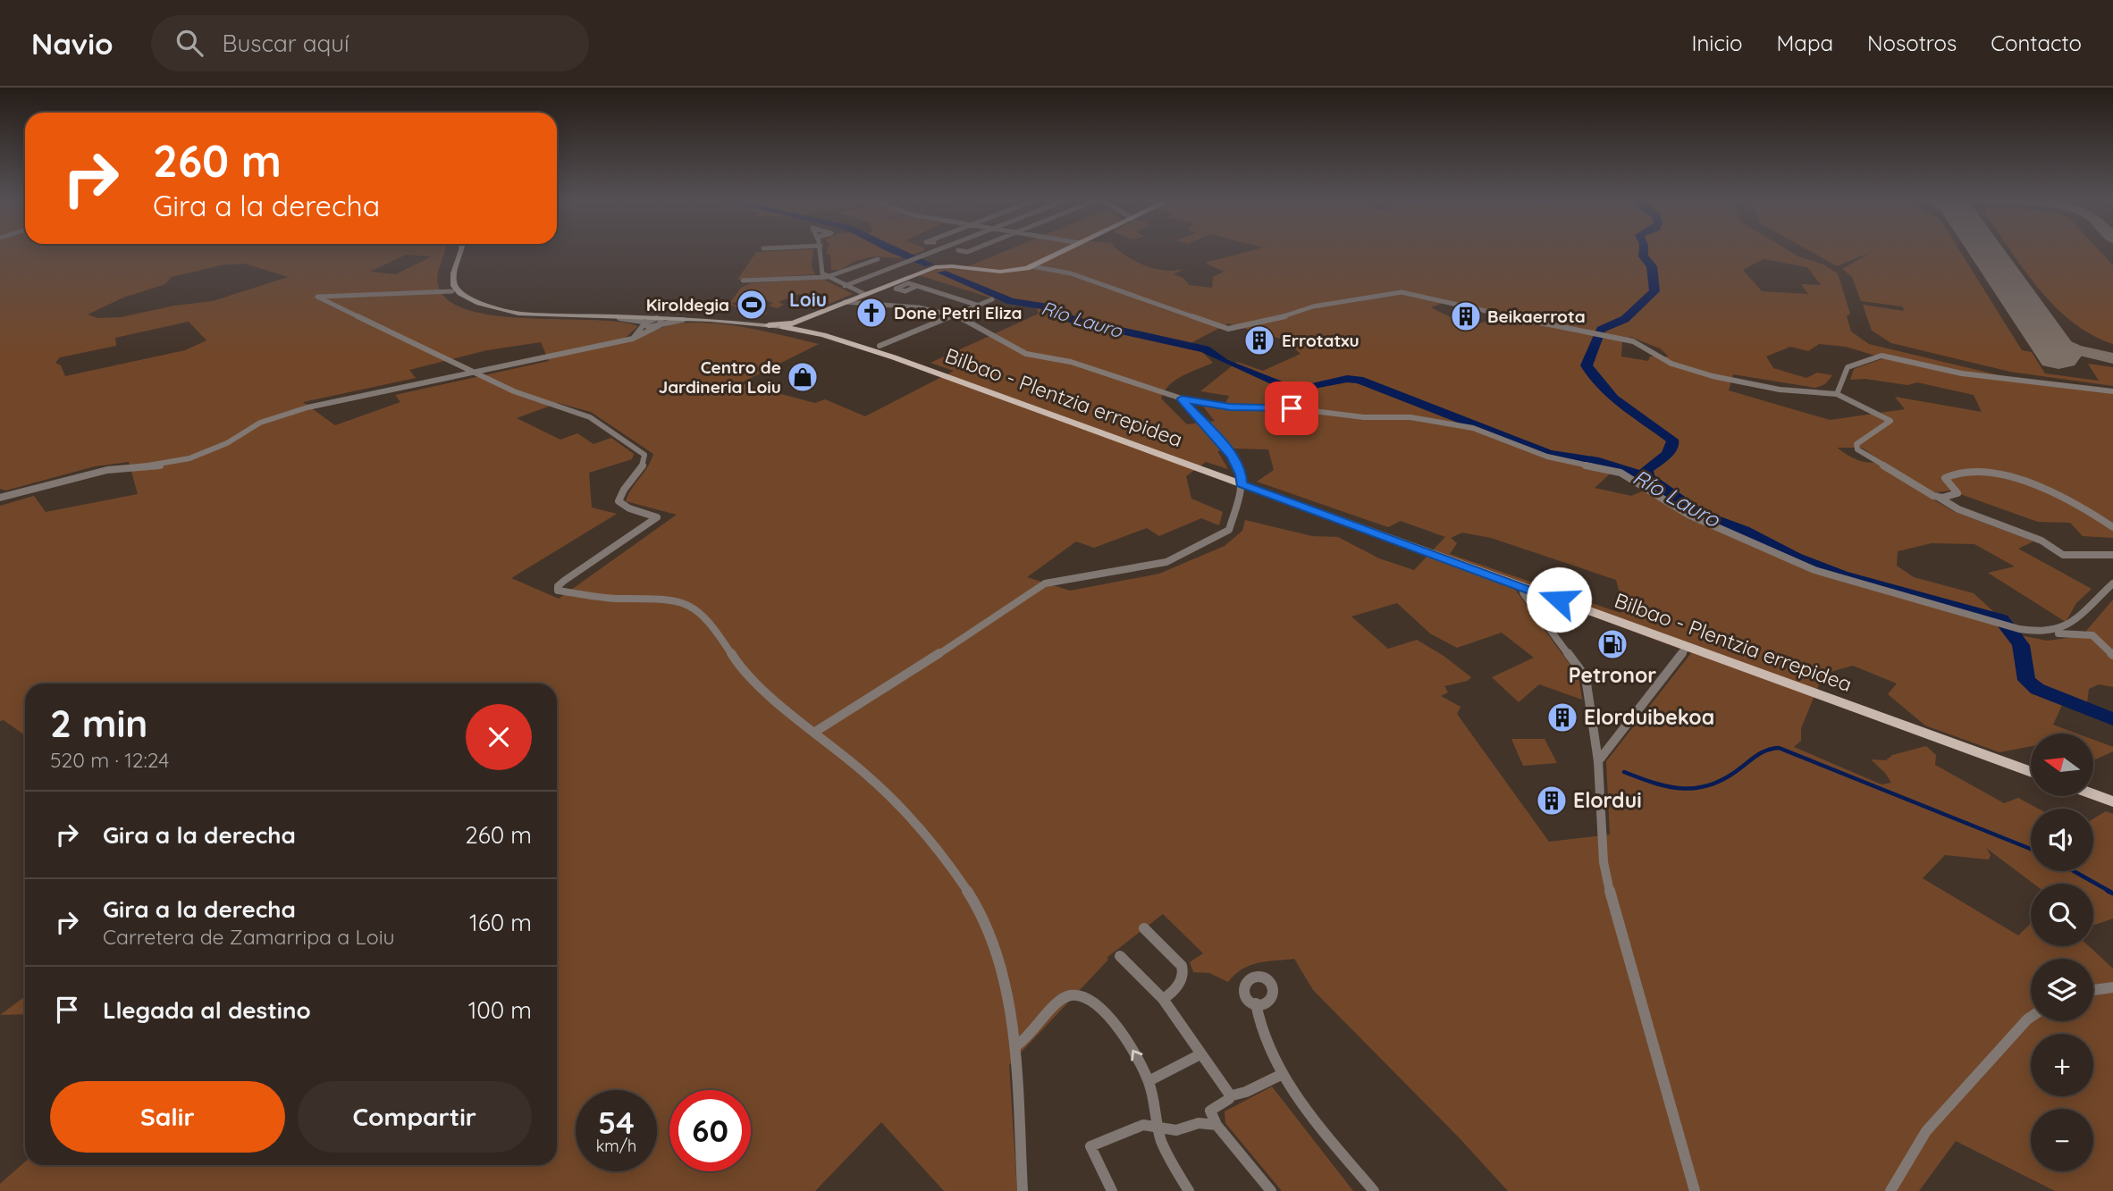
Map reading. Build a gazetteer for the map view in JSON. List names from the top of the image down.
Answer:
{
  "streets": {
    "main road": ["Bilbao - Plentzia errepidea"]
  },
  "districts": ["Loiu"],
  "water": ["Río Lauro"],
  "places": {
    "sports": ["Kiroldegia"],
    "church": ["Done Petri Eliza"],
    "building": [
      "Beikaerrota",
      "Errotatxu",
      "Elorduibekoa",
      "Elordui"
    ],
    "shop": ["Centro de Jardineria Loiu"],
    "fuel station": ["Petronor"]
  },
  "north": "left",
  "page": {
    "header": "Navio",
    "search": "Buscar aquí",
    "nav": [
      "Inicio",
      "Mapa",
      "Nosotros",
      "Contacto"
    ],
    "turn": ["260 m", "Gira a la derecha"],
    "heading": ["2 min", "520 m · 12:24"],
    "map_buttons": ["+", "−"],
    "list": [
      {
        "name": "Gira a la derecha",
        "value": "260 m"
      },
      {
        "name": "Gira a la derecha",
        "note": "Carretera de Zamarripa a Loiu",
        "value": "160 m"
      },
      {
        "name": "Llegada al destino",
        "value": "100 m"
      }
    ],
    "buttons": ["Salir", "Compartir"],
    "speed": "54 km/h",
    "limit": "60"
  }
}
